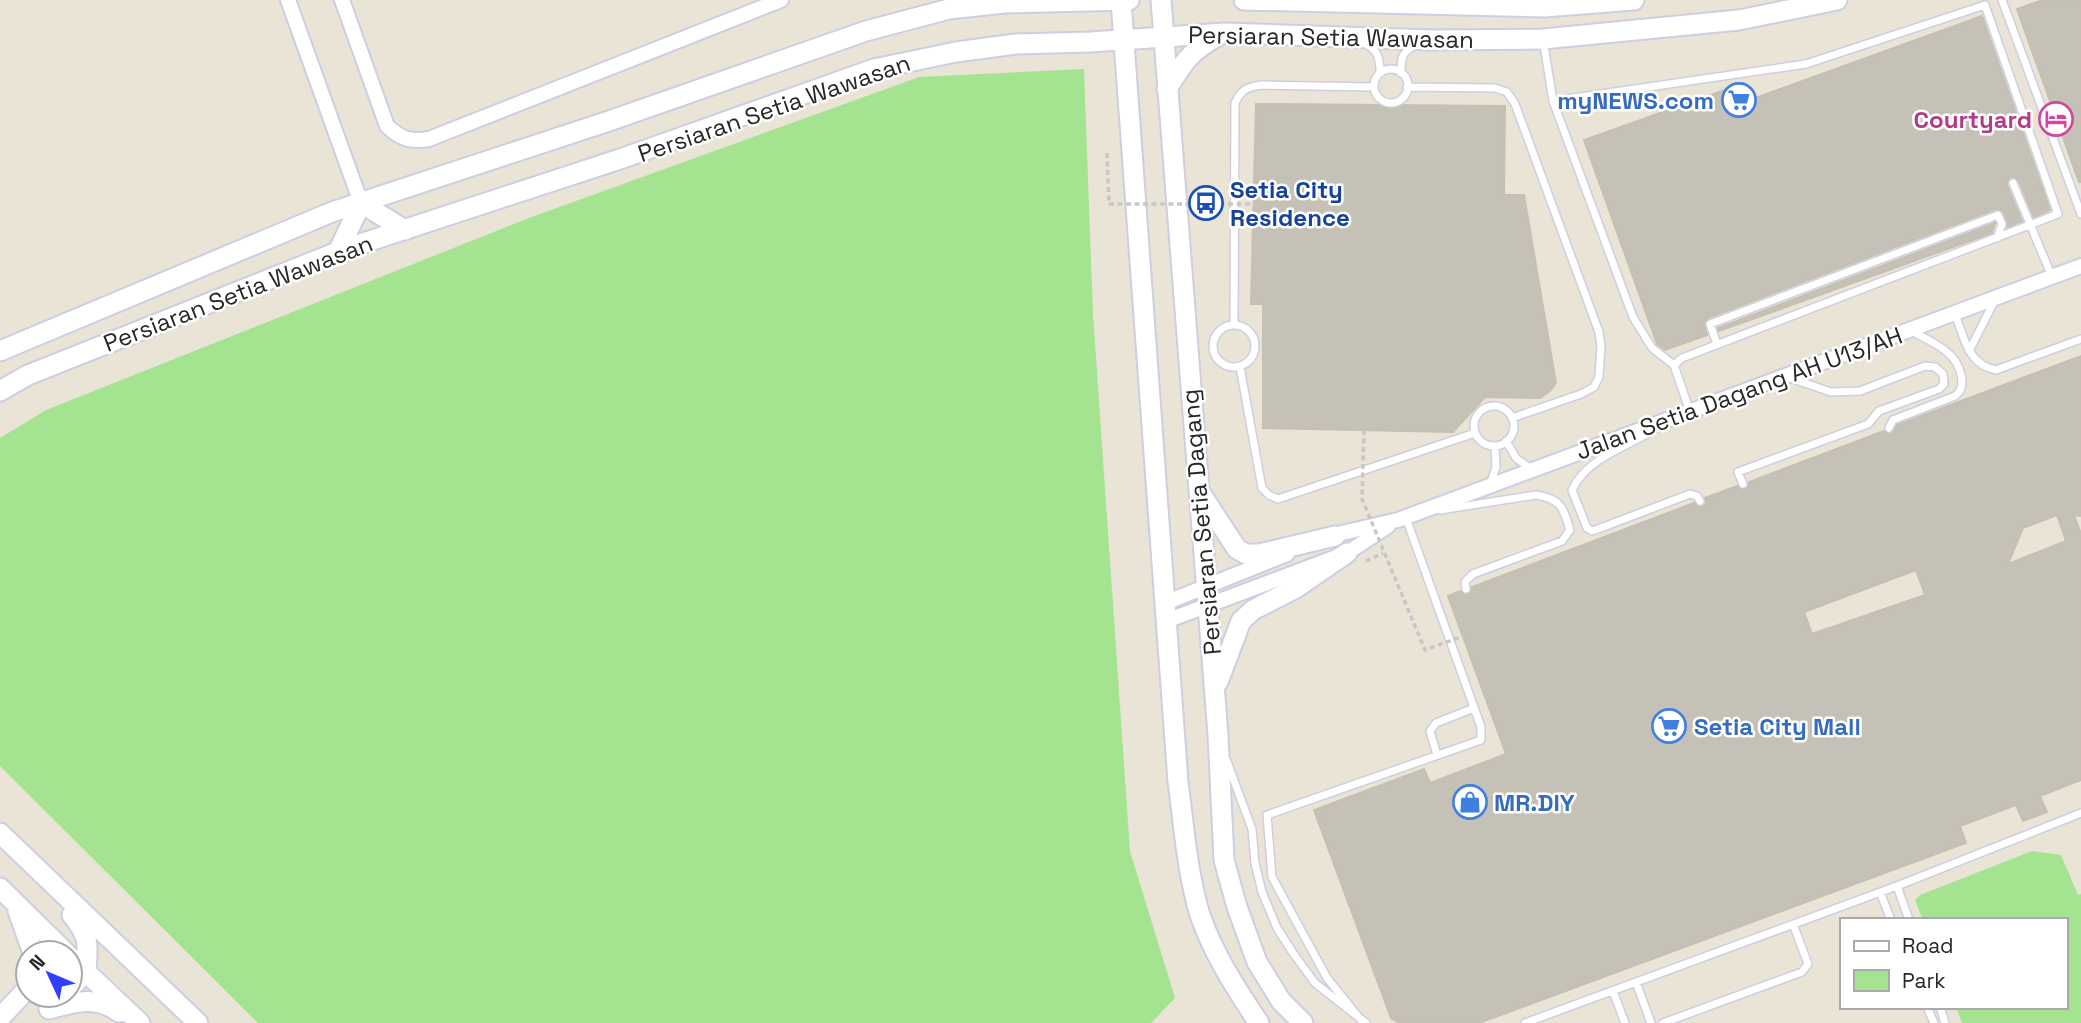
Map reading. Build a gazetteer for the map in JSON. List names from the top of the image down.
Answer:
{
  "streets": {
    "street": ["Persiaran Setia Wawasan", "Jalan Setia Dagang AH U13/AH", "Persiaran Setia Dagang"]
  },
  "crossings": [
    ["Persiaran Setia Wawasan", "Persiaran Setia Dagang"],
    ["Jalan Setia Dagang AH U13/AH", "Persiaran Setia Dagang"]
  ],
  "places": {
    "supermarket": ["myNEWS.com", "Setia City Mall"],
    "hotel": ["Courtyard"],
    "bus stop": ["Setia City Residence"],
    "shop": ["MR.DIY"]
  },
  "legend": ["Road", "Park"],
  "north": "top left"
}
